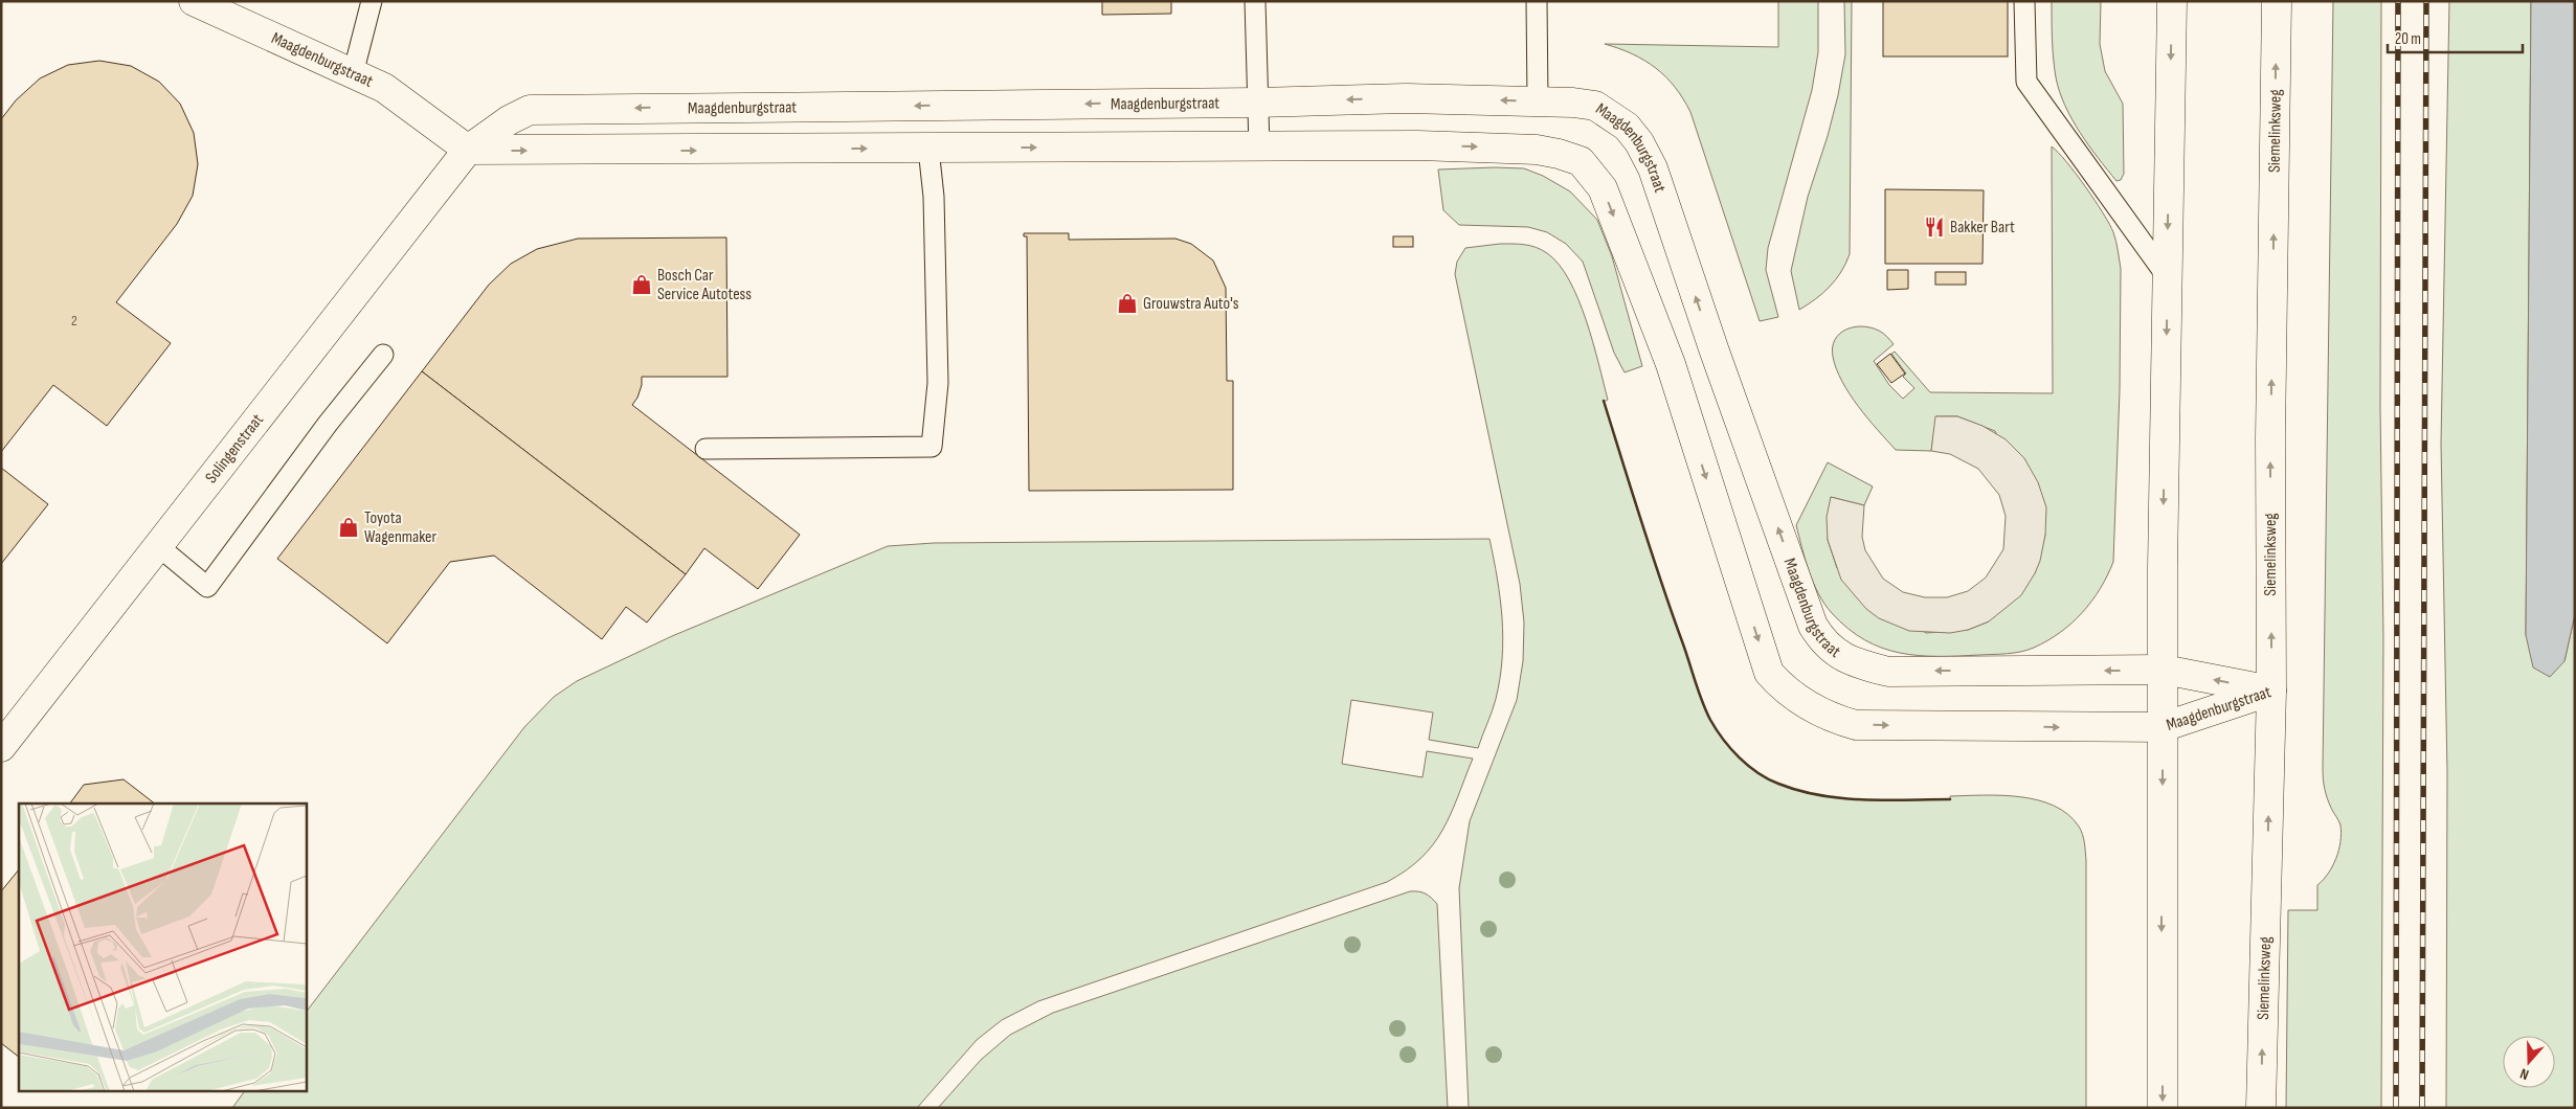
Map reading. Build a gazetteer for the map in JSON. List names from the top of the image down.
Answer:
{
  "streets": {
    "street": ["Maagdenburgstraat", "Siemelinksweg", "Solingenstraat"]
  },
  "crossings": [
    ["Maagdenburgstraat", "Siemelinksweg"],
    ["Maagdenburgstraat", "Solingenstraat"]
  ],
  "places": {
    "restaurant": ["Bakker Bart"],
    "shop": ["Bosch Car Service Autotess", "Grouwstra Auto's", "Toyota Wagenmaker"]
  },
  "house_numbers": ["2"],
  "scale_bar": "20 m",
  "north": "bottom"
}
